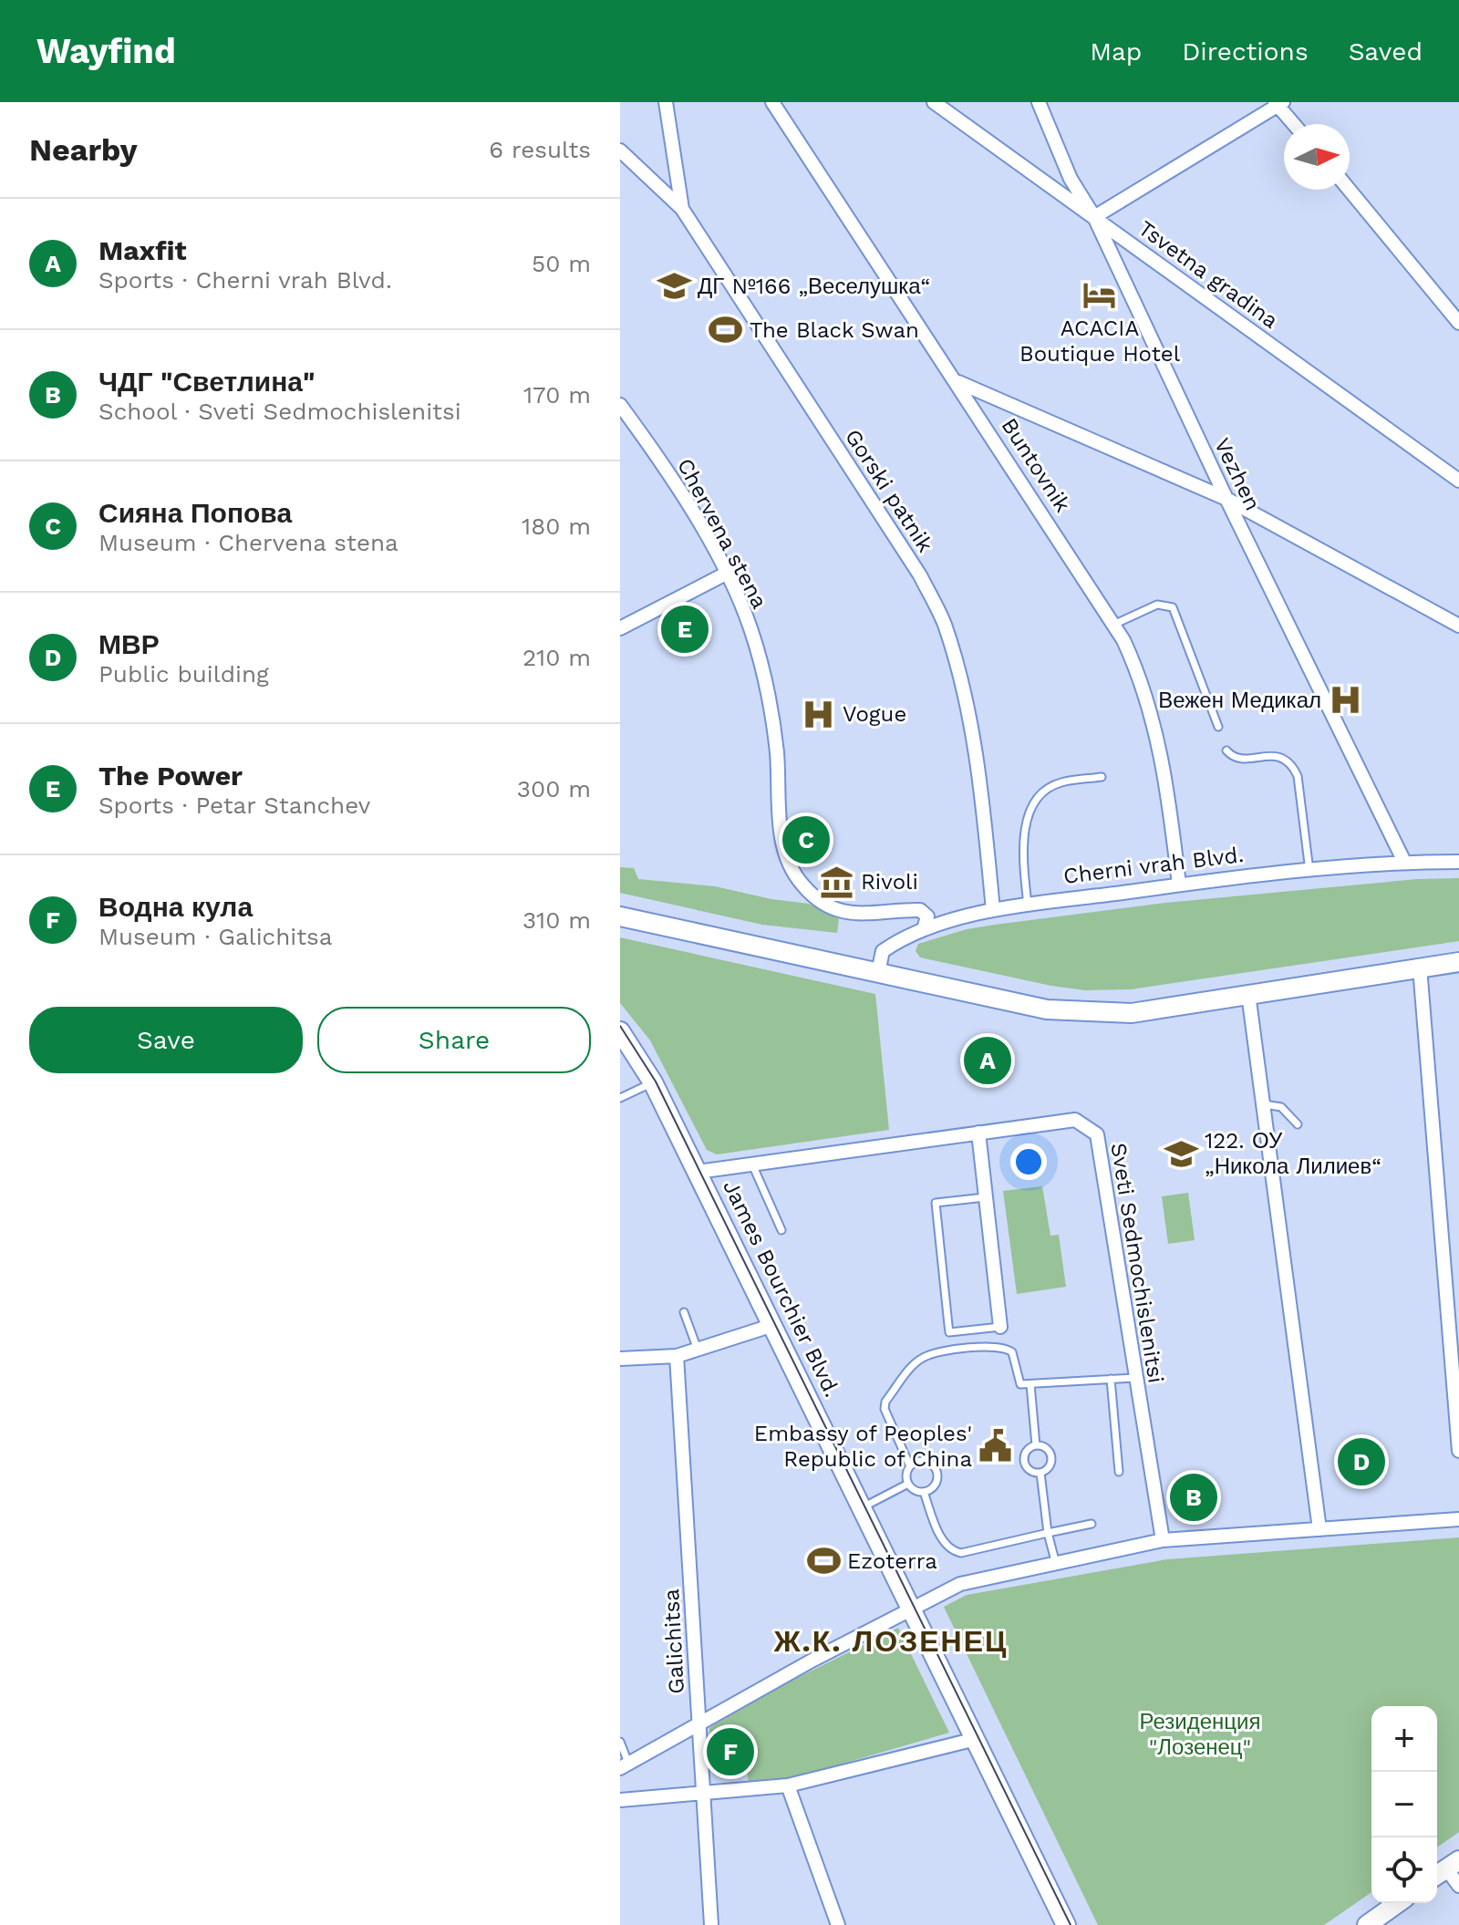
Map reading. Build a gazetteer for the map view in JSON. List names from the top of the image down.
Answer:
{
  "streets": {
    "street": [
      "Tsvetna gradina",
      "Buntovnik",
      "Vezhen",
      "Gorski patnik",
      "Chervena stena",
      "Cherni vrah Blvd.",
      "Sveti Sedmochislenitsi",
      "James Bourchier Blvd.",
      "Galichitsa"
    ]
  },
  "crossings": [
    ["Tsvetna gradina", "Vezhen"],
    ["Buntovnik", "Cherni vrah Blvd."],
    ["Vezhen", "Cherni vrah Blvd."],
    ["Gorski patnik", "Cherni vrah Blvd."],
    ["Chervena stena", "Cherni vrah Blvd."],
    ["Sveti Sedmochislenitsi", "James Bourchier Blvd."]
  ],
  "districts": ["Ж.К. ЛОЗЕНЕЦ"],
  "parks": ["Резиденция \"Лозенец\""],
  "places": {
    "school or university": ["ДГ №166 „Веселушка“", "122. ОУ „Никола Лилиев“"],
    "hotel": ["ACACIA Boutique Hotel"],
    "sports": ["The Black Swan", "Ezoterra"],
    "hospital": ["Вежен Медикал", "Vogue"],
    "museum": ["Rivoli"],
    "public building": ["Embassy of Peoples' Republic of China"]
  },
  "north": "right",
  "page": {
    "header": "Wayfind",
    "nav": ["Map", "Directions", "Saved"],
    "heading": ["Nearby", "6 results"],
    "list": [
      {
        "mark": "A",
        "name": "Maxfit",
        "note": "Sports · Cherni vrah Blvd.",
        "value": "50 m"
      },
      {
        "mark": "B",
        "name": "ЧДГ \"Светлина\"",
        "note": "School · Sveti Sedmochislenitsi",
        "value": "170 m"
      },
      {
        "mark": "C",
        "name": "Сияна Попова",
        "note": "Museum · Chervena stena",
        "value": "180 m"
      },
      {
        "mark": "D",
        "name": "МВР",
        "note": "Public building",
        "value": "210 m"
      },
      {
        "mark": "E",
        "name": "The Power",
        "note": "Sports · Petar Stanchev",
        "value": "300 m"
      },
      {
        "mark": "F",
        "name": "Водна кула",
        "note": "Museum · Galichitsa",
        "value": "310 m"
      }
    ],
    "pins": [
      "E",
      "C",
      "A",
      "D",
      "B",
      "F"
    ],
    "buttons": ["Save", "Share"],
    "map_buttons": ["+", "−"]
  }
}
